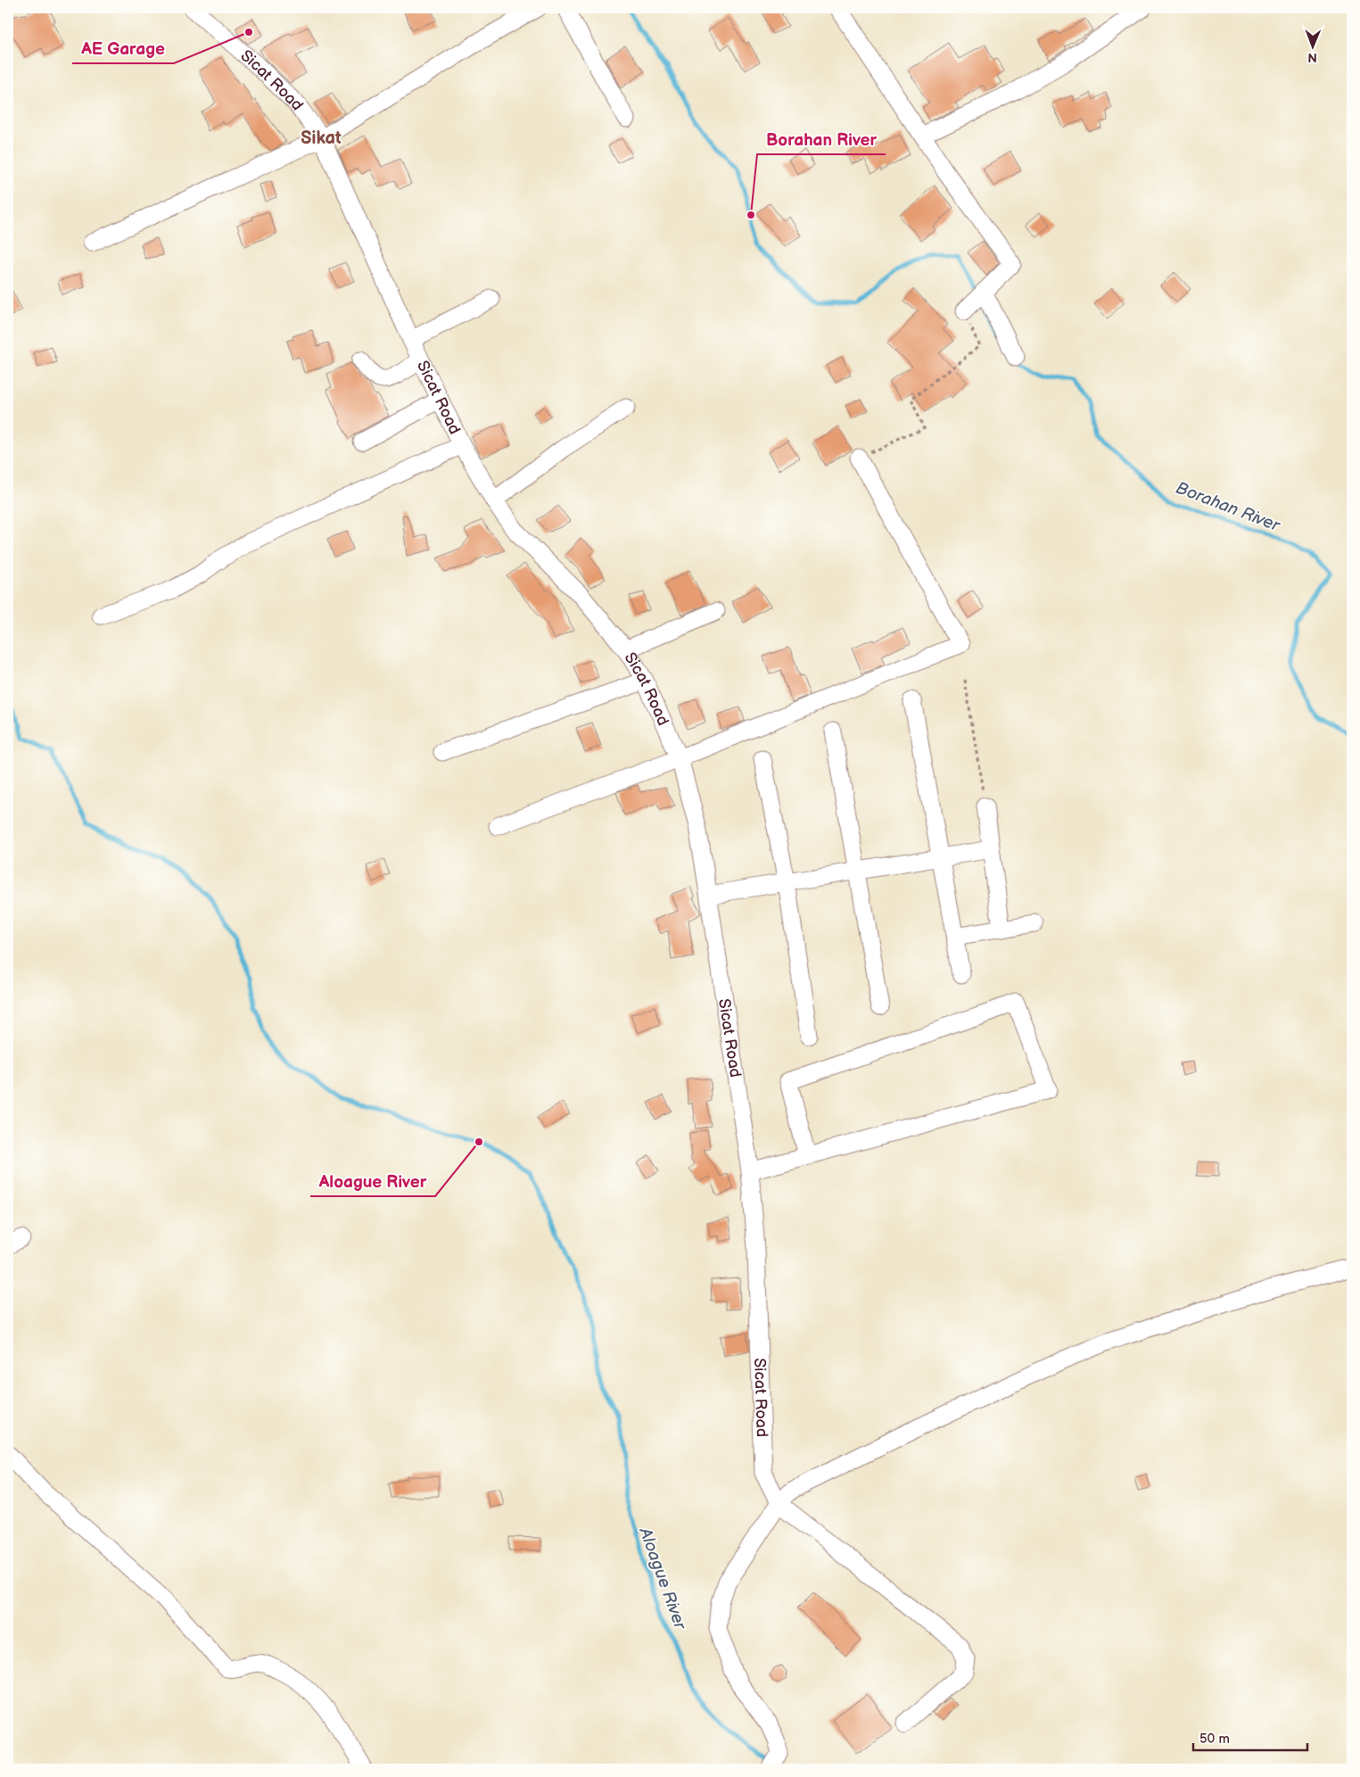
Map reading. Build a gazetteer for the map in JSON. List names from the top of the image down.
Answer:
{
  "streets": {
    "street": ["Sicat Road"]
  },
  "districts": ["Sikat"],
  "water": ["Borahan River", "Aloague River"],
  "places": ["AE Garage", "Borahan River", "Aloague River"],
  "scale_bar": "50 m",
  "north": "bottom"
}
